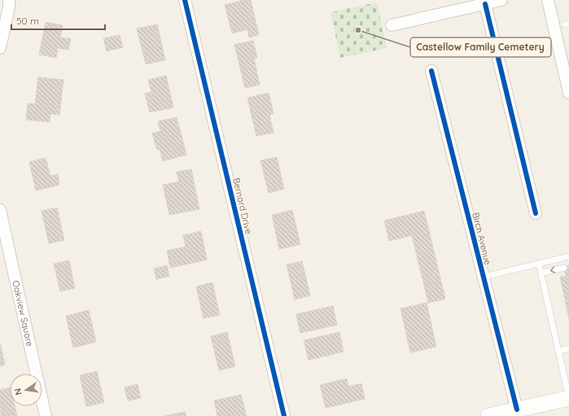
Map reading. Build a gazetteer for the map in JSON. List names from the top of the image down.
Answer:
{
  "streets": {
    "street": ["Bernard Drive", "Birch Avenue", "Oakview Square"]
  },
  "places": ["Castellow Family Cemetery"],
  "scale_bar": "50 m",
  "north": "left"
}
